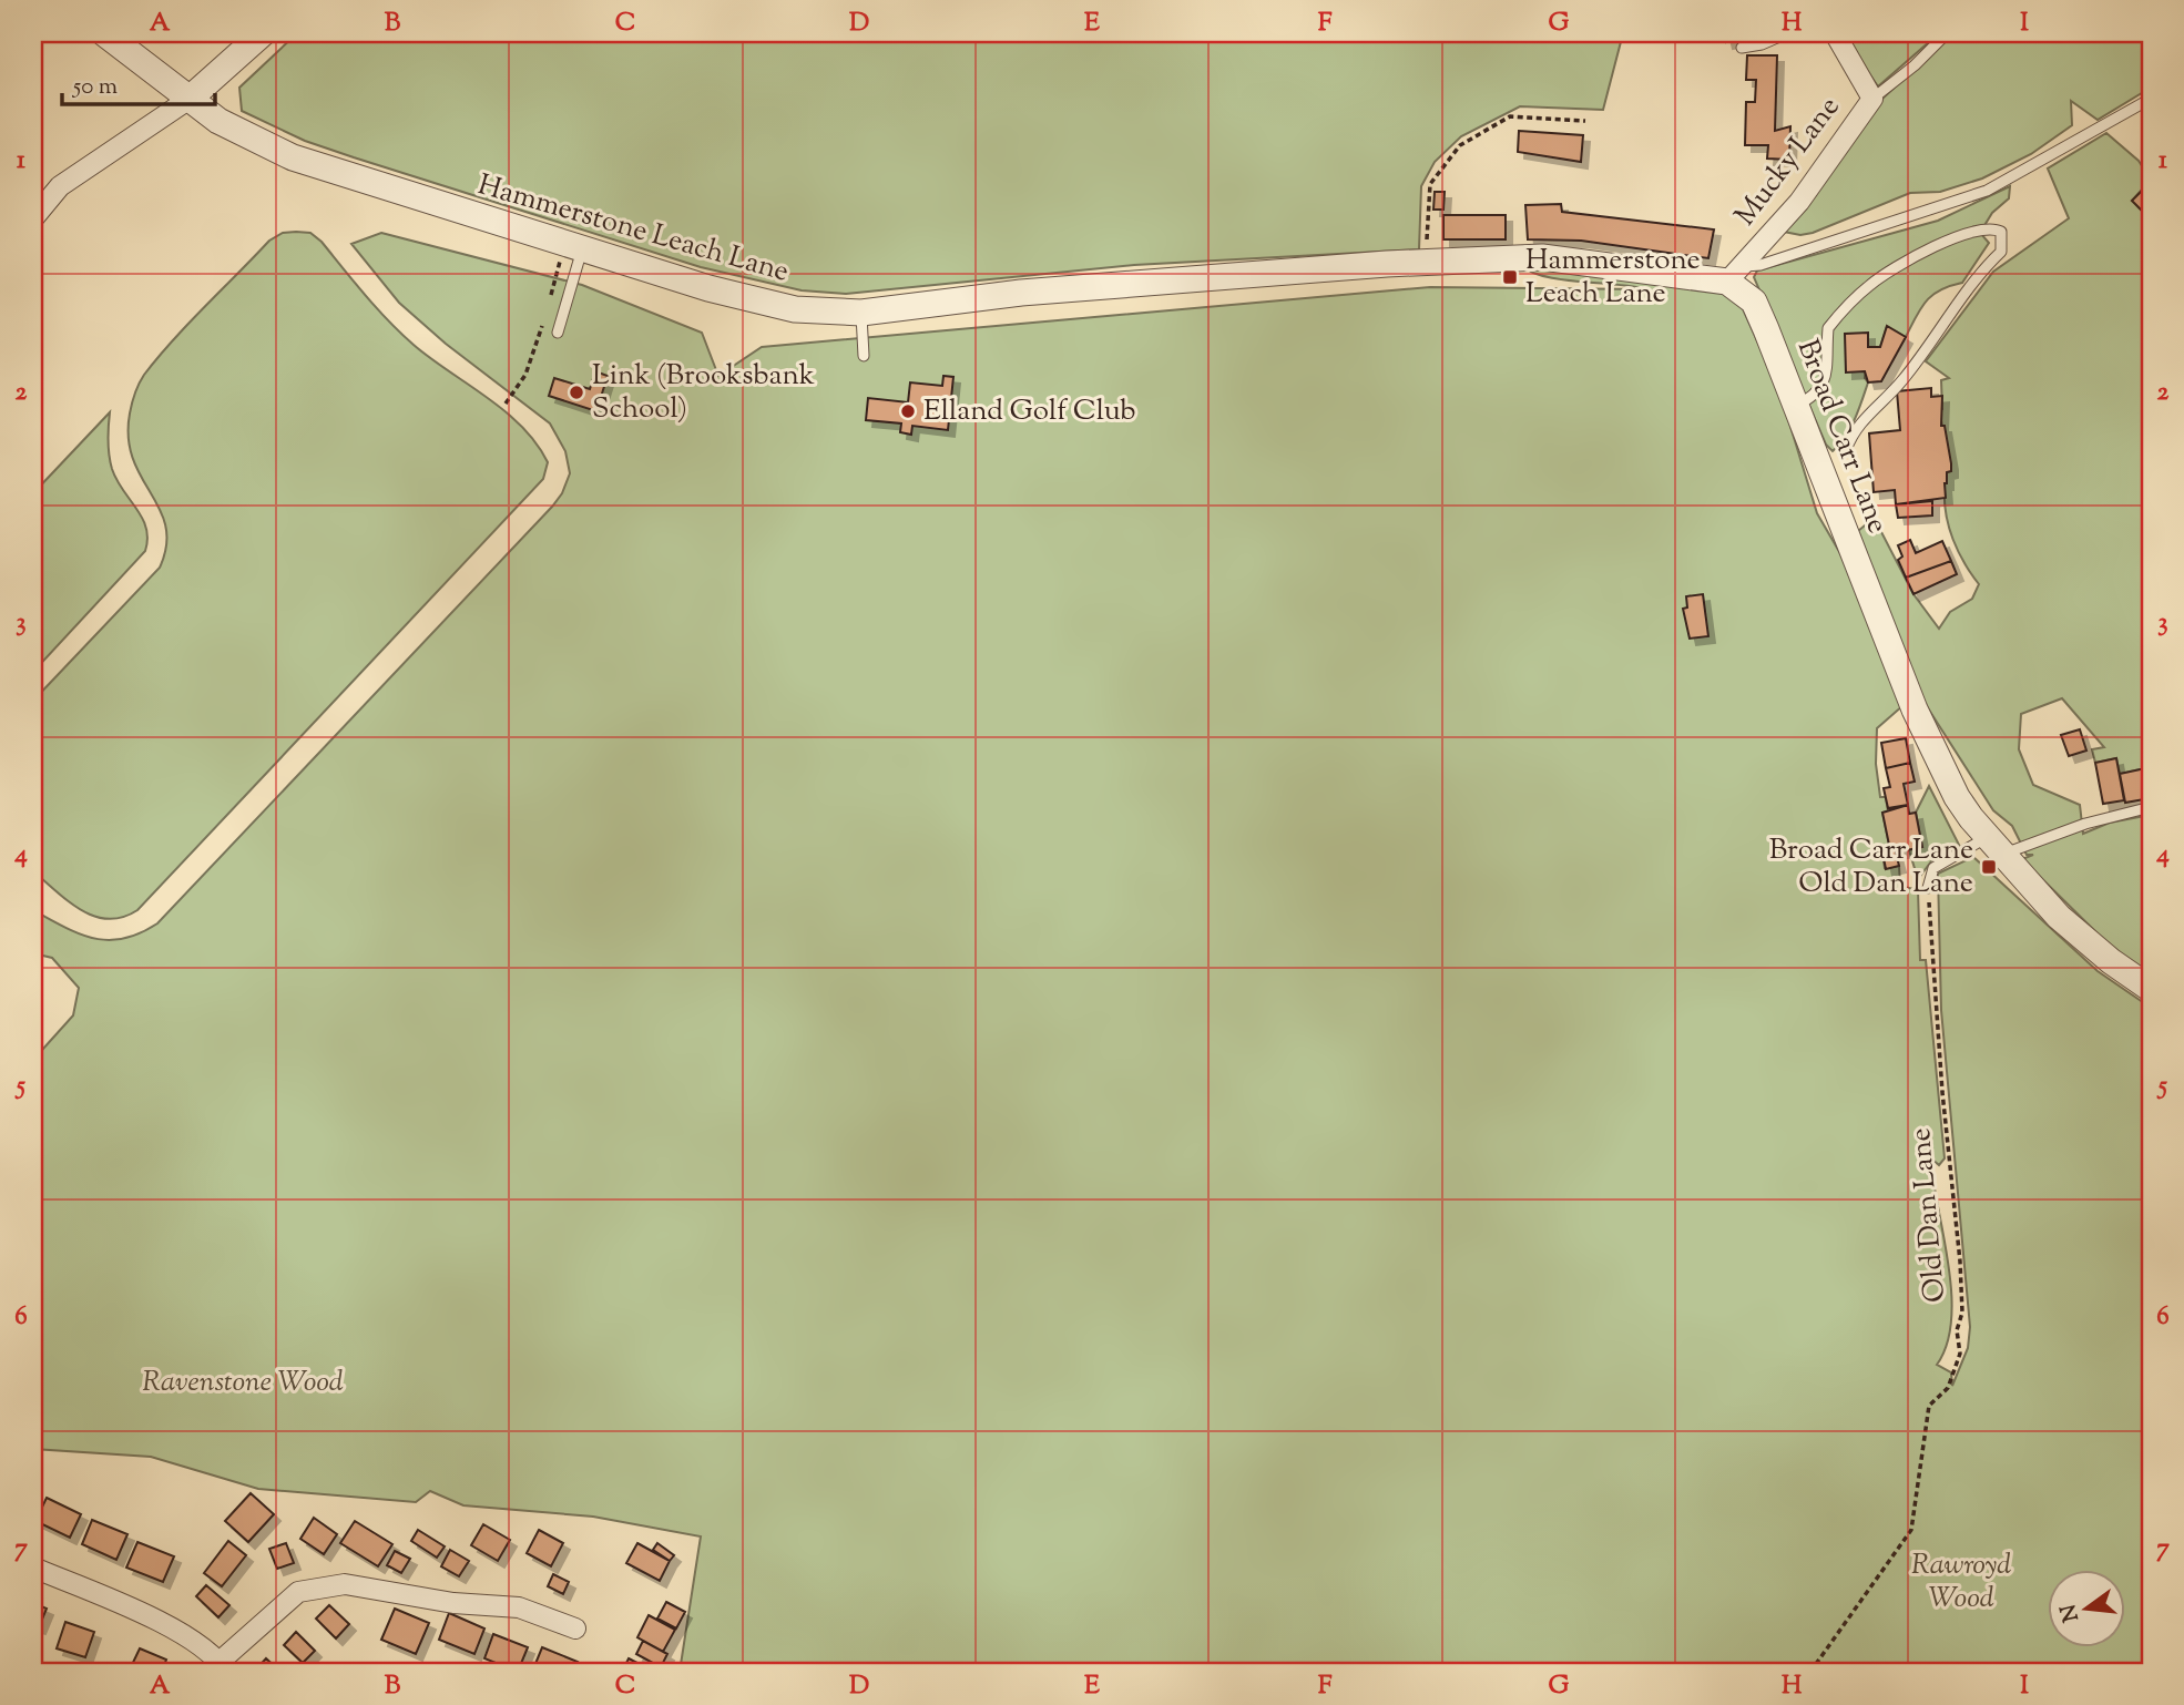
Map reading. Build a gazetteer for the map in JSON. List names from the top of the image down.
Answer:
{
  "streets": {
    "street": ["Mucky Lane", "Hammerstone Leach Lane", "Broad Carr Lane"],
    "path": ["Old Dan Lane"]
  },
  "crossings": [
    ["Mucky Lane", "Broad Carr Lane"]
  ],
  "parks": ["Ravenstone Wood", "Rawroyd Wood"],
  "places": {
    "transit": ["Hammerstone Leach Lane", "Broad Carr Lane Old Dan Lane"],
    "other": ["Link (Brooksbank School)", "Elland Golf Club"]
  },
  "scale_bar": "50 m",
  "north": "left",
  "grid": {
    "columns": [
      "A",
      "B",
      "C",
      "D",
      "E",
      "F",
      "G",
      "H",
      "I"
    ],
    "rows": [
      "1",
      "2",
      "3",
      "4",
      "5",
      "6",
      "7"
    ]
  }
}
